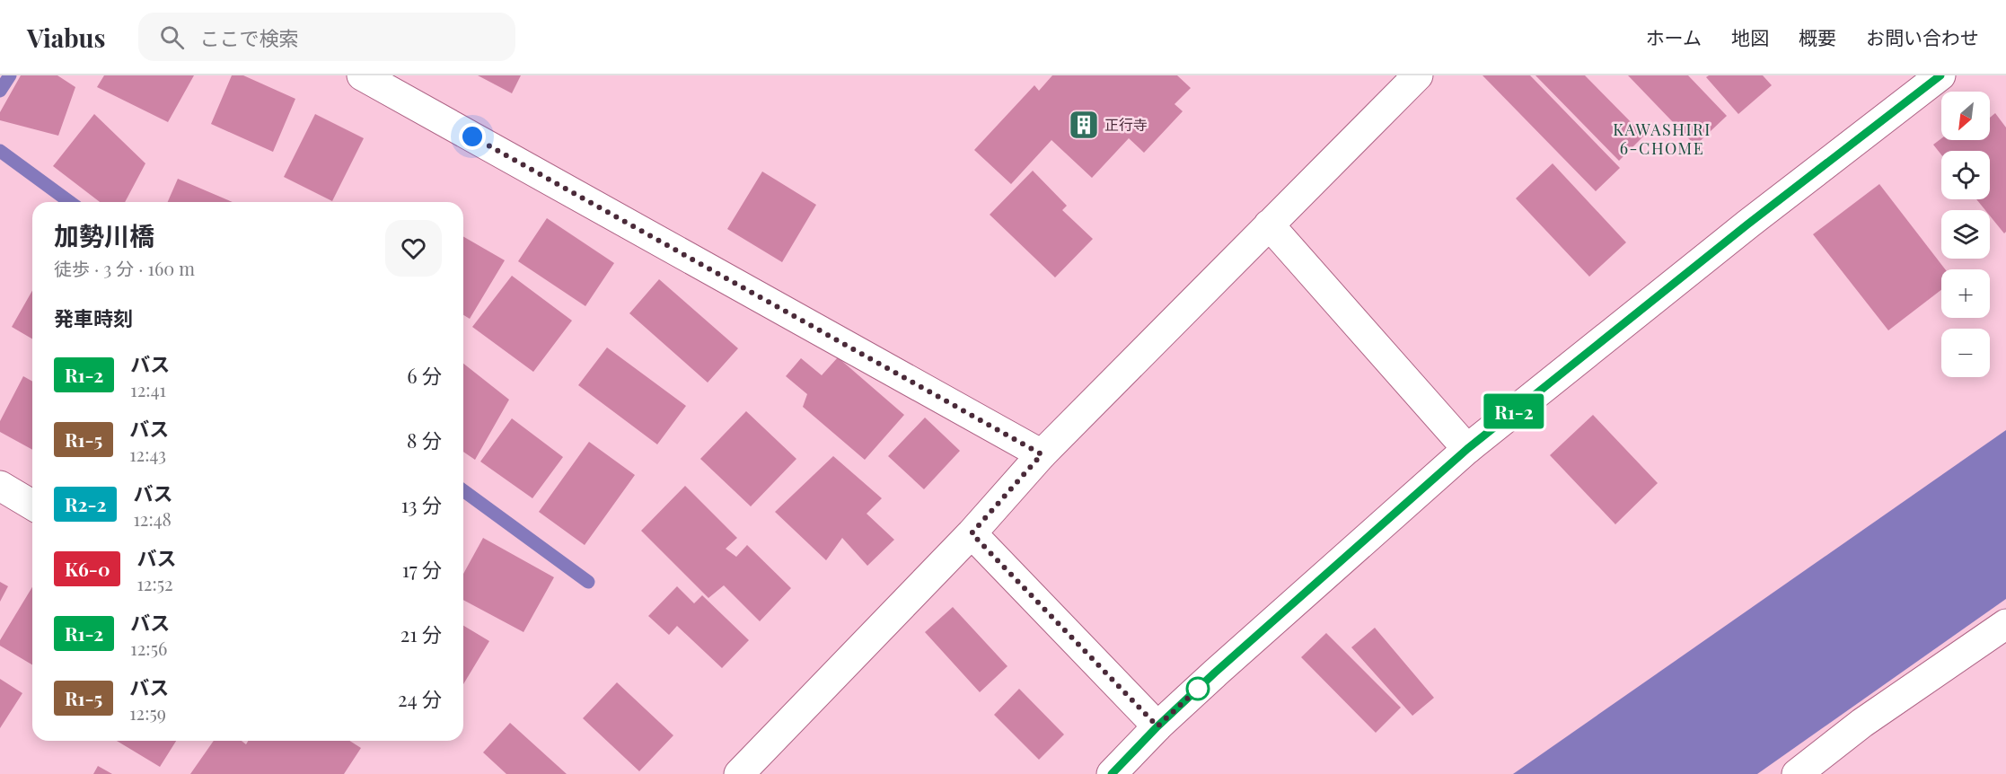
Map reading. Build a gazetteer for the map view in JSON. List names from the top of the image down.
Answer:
{
  "districts": ["KAWASHIRI 6-CHOME"],
  "places": {
    "building": ["正行寺"]
  },
  "lines": ["bus line R1-2"],
  "north": "bottom left",
  "page": {
    "header": "Viabus",
    "search": "ここで検索",
    "nav": [
      "ホーム",
      "地図",
      "概要",
      "お問い合わせ"
    ],
    "on_map": "R1-2",
    "map_buttons": ["+", "−"],
    "heading": [
      ["加勢川橋", "徒歩 · 3 分 · 160 m"],
      "発車時刻"
    ],
    "list": [
      {
        "mark": "R1-2",
        "name": "バス",
        "note": "12:41",
        "value": "6 分"
      },
      {
        "mark": "R1-5",
        "name": "バス",
        "note": "12:43",
        "value": "8 分"
      },
      {
        "mark": "R2-2",
        "name": "バス",
        "note": "12:48",
        "value": "13 分"
      },
      {
        "mark": "K6-0",
        "name": "バス",
        "note": "12:52",
        "value": "17 分"
      },
      {
        "mark": "R1-2",
        "name": "バス",
        "note": "12:56",
        "value": "21 分"
      },
      {
        "mark": "R1-5",
        "name": "バス",
        "note": "12:59",
        "value": "24 分"
      }
    ]
  }
}
